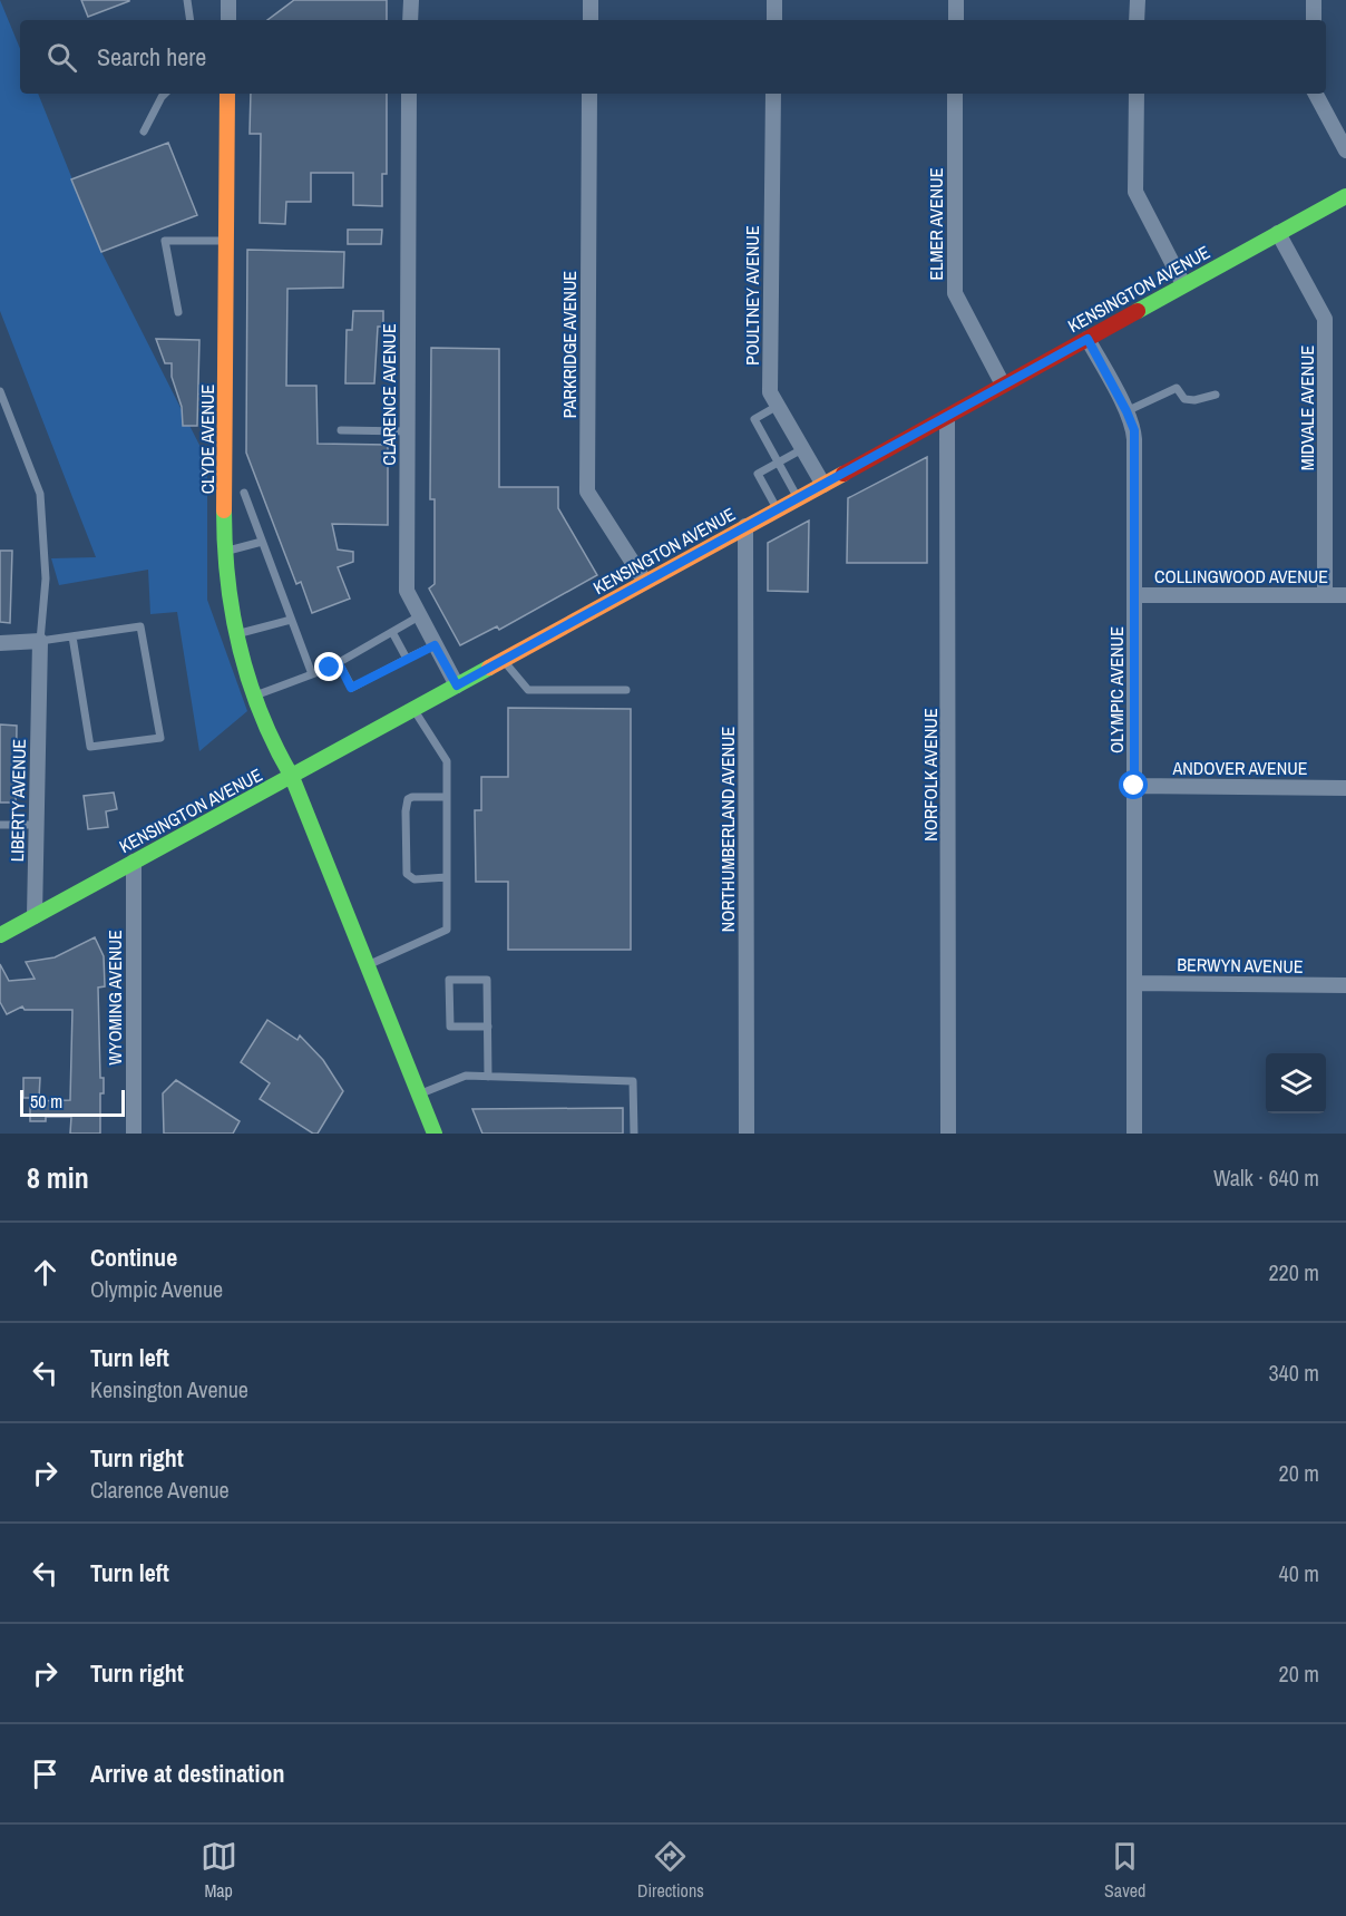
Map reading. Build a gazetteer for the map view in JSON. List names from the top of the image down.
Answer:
{
  "streets": {
    "street": [
      "ELMER AVENUE",
      "KENSINGTON AVENUE",
      "POULTNEY AVENUE",
      "PARKRIDGE AVENUE",
      "CLARENCE AVENUE",
      "MIDVALE AVENUE",
      "CLYDE AVENUE",
      "COLLINGWOOD AVENUE",
      "OLYMPIC AVENUE",
      "ANDOVER AVENUE",
      "NORFOLK AVENUE",
      "LIBERTY AVENUE",
      "NORTHUMBERLAND AVENUE",
      "BERWYN AVENUE",
      "WYOMING AVENUE"
    ]
  },
  "crossings": [
    ["ELMER AVENUE", "KENSINGTON AVENUE"],
    ["KENSINGTON AVENUE", "POULTNEY AVENUE"],
    ["KENSINGTON AVENUE", "PARKRIDGE AVENUE"],
    ["KENSINGTON AVENUE", "CLARENCE AVENUE"],
    ["KENSINGTON AVENUE", "MIDVALE AVENUE"],
    ["KENSINGTON AVENUE", "CLYDE AVENUE"],
    ["KENSINGTON AVENUE", "OLYMPIC AVENUE"],
    ["KENSINGTON AVENUE", "NORFOLK AVENUE"],
    ["KENSINGTON AVENUE", "LIBERTY AVENUE"],
    ["KENSINGTON AVENUE", "NORTHUMBERLAND AVENUE"],
    ["KENSINGTON AVENUE", "WYOMING AVENUE"],
    ["MIDVALE AVENUE", "COLLINGWOOD AVENUE"],
    ["COLLINGWOOD AVENUE", "OLYMPIC AVENUE"],
    ["OLYMPIC AVENUE", "ANDOVER AVENUE"],
    ["OLYMPIC AVENUE", "BERWYN AVENUE"]
  ],
  "scale_bar": "50 m",
  "page": {
    "search": "Search here",
    "scale": "50 m",
    "heading": ["8 min", "Walk · 640 m"],
    "list": [
      ["Continue", "Olympic Avenue", "220 m"],
      ["Turn left", "Kensington Avenue", "340 m"],
      ["Turn right", "Clarence Avenue", "20 m"],
      ["Turn left", "40 m"],
      ["Turn right", "20 m"],
      "Arrive at destination"
    ],
    "nav": ["Map", "Directions", "Saved"]
  }
}
